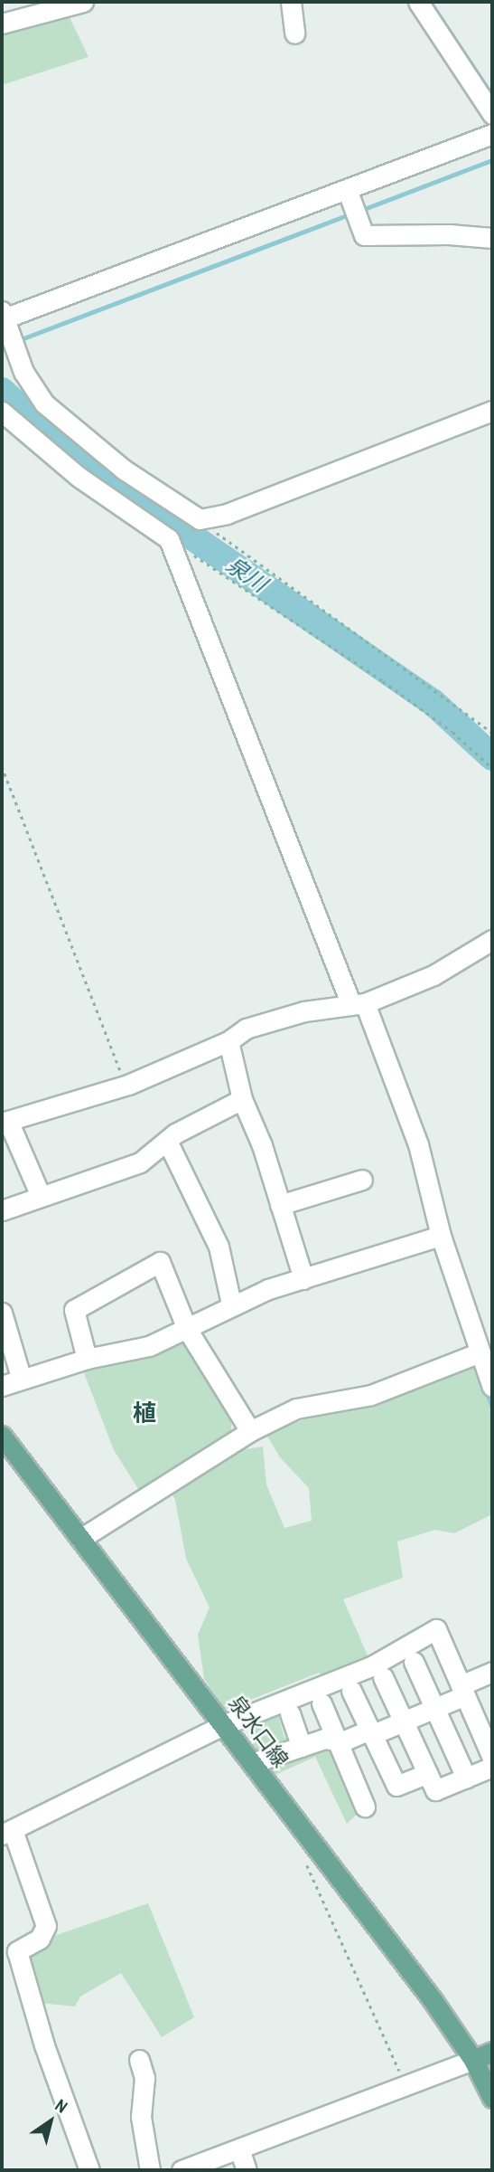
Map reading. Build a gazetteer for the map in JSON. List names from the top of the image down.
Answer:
{
  "streets": {
    "main road": ["泉水口線"]
  },
  "districts": ["植"],
  "water": ["泉川"],
  "north": "top right"
}
